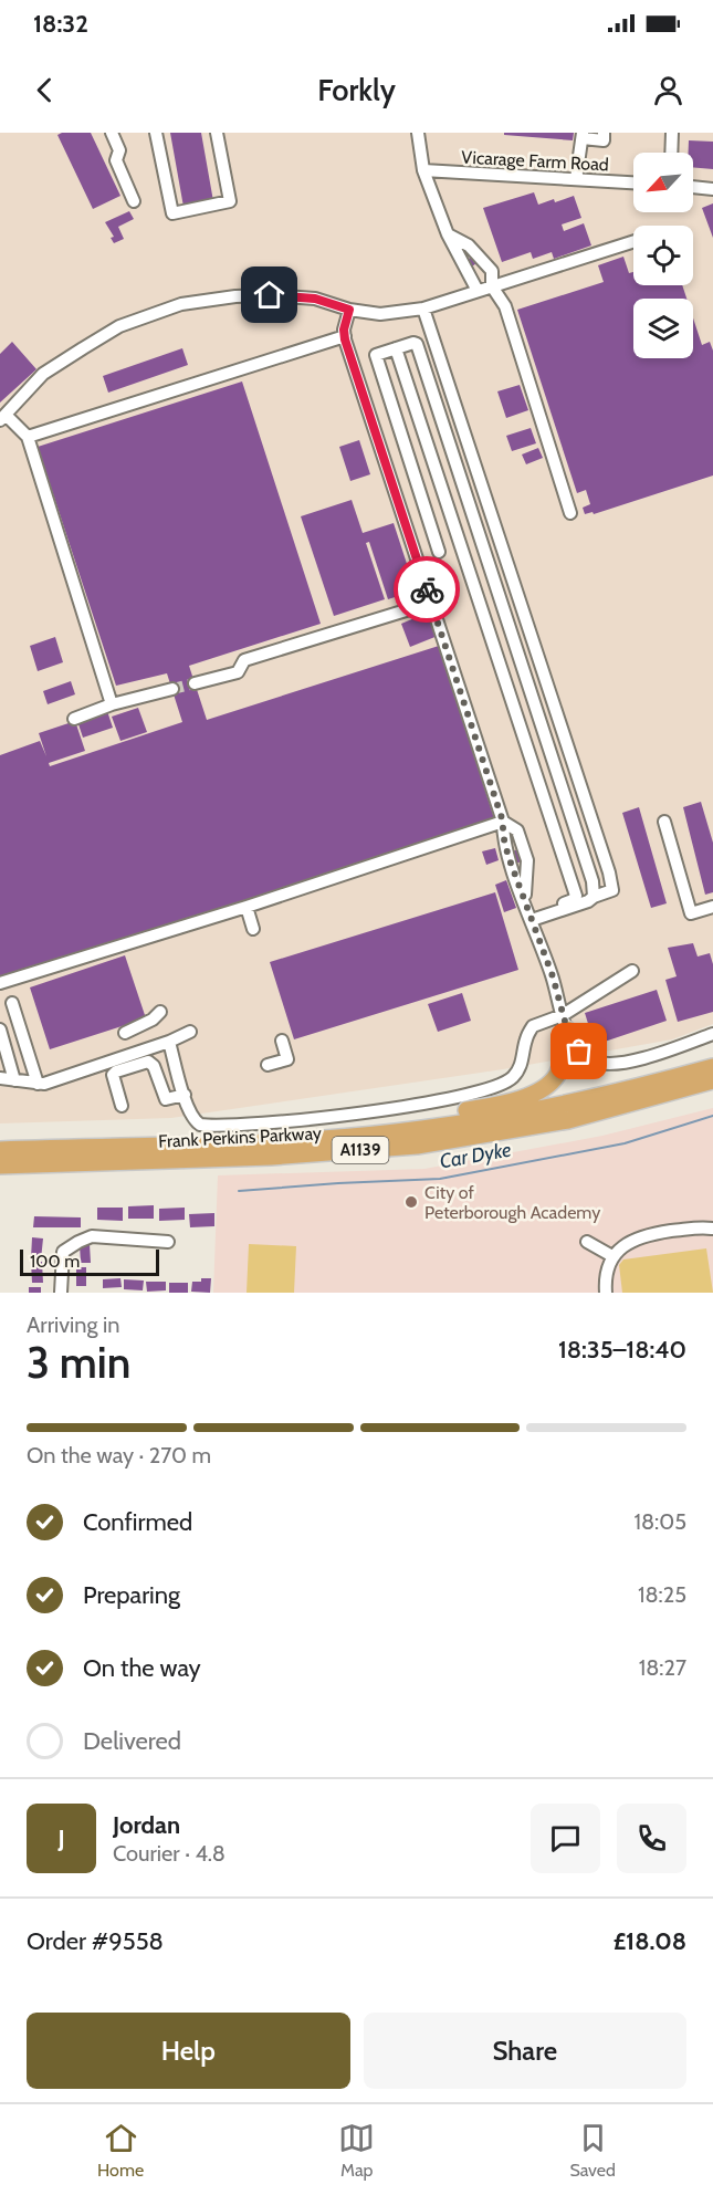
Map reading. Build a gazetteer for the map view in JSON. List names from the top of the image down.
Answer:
{
  "streets": {
    "highway": ["Frank Perkins Parkway", "A1139"],
    "street": ["Vicarage Farm Road"]
  },
  "water": ["Car Dyke"],
  "places": ["City of Peterborough Academy"],
  "scale_bar": "100 m",
  "north": "bottom left",
  "page": {
    "status": "18:32",
    "header": "Forkly",
    "scale": "100 m",
    "heading": ["3 min", "Arriving in", "18:35–18:40"],
    "panel": [
      "Jordan",
      "Courier · 4.8",
      "Order #9558",
      "£18.08"
    ],
    "bar": "On the way · 270 m",
    "list": [
      ["Confirmed", "18:05"],
      ["Preparing", "18:25"],
      ["On the way", "18:27"],
      "Delivered"
    ],
    "round": "J",
    "buttons": ["Help", "Share"],
    "tabs": ["Home", "Map", "Saved"]
  }
}
